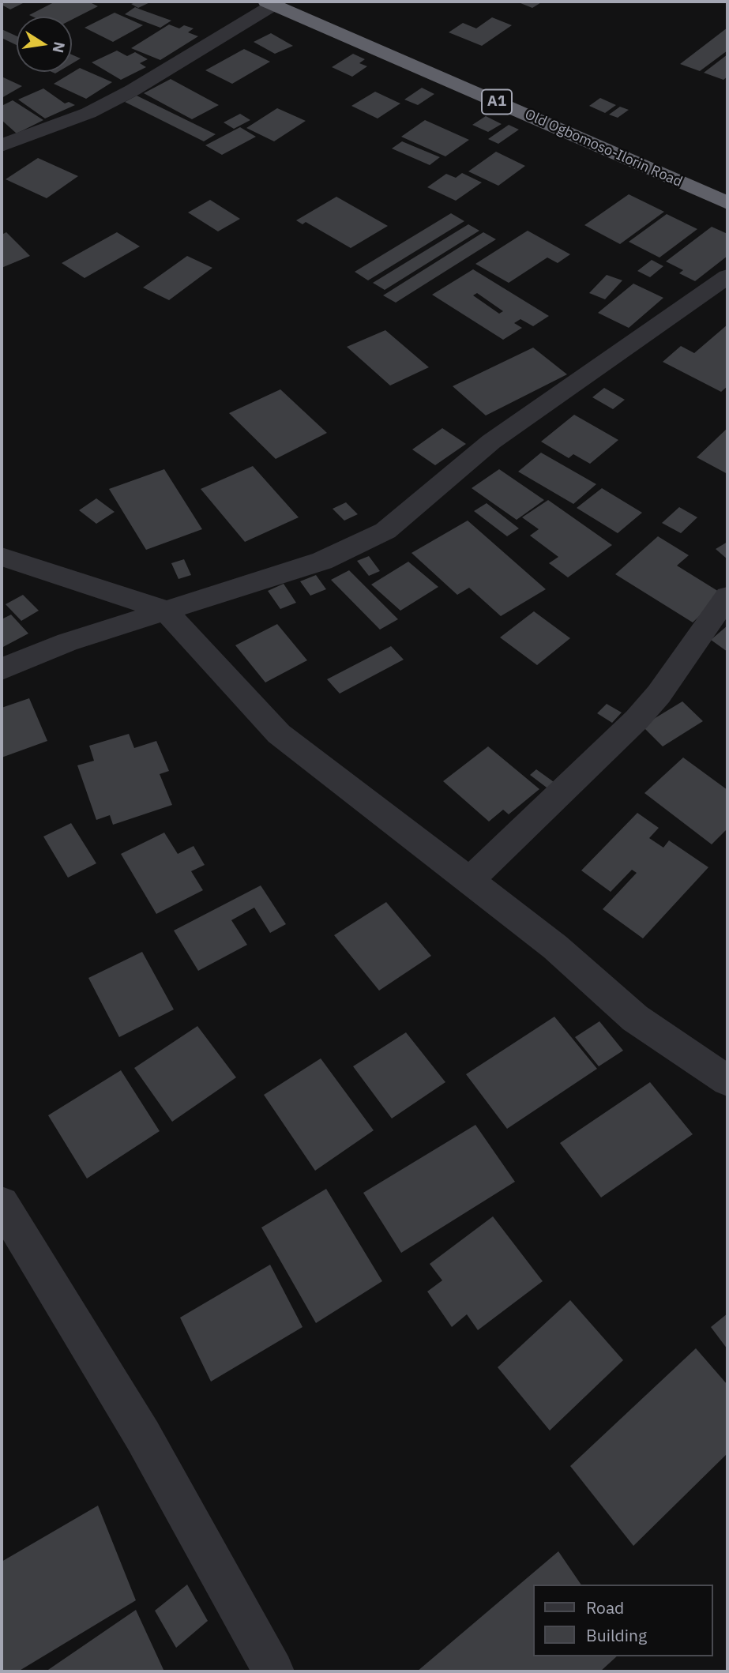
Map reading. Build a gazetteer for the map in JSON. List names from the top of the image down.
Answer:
{
  "streets": {
    "highway": ["A1", "Old Ogbomoso-Ilorin Road"]
  },
  "legend": ["Road", "Building"],
  "north": "right"
}
